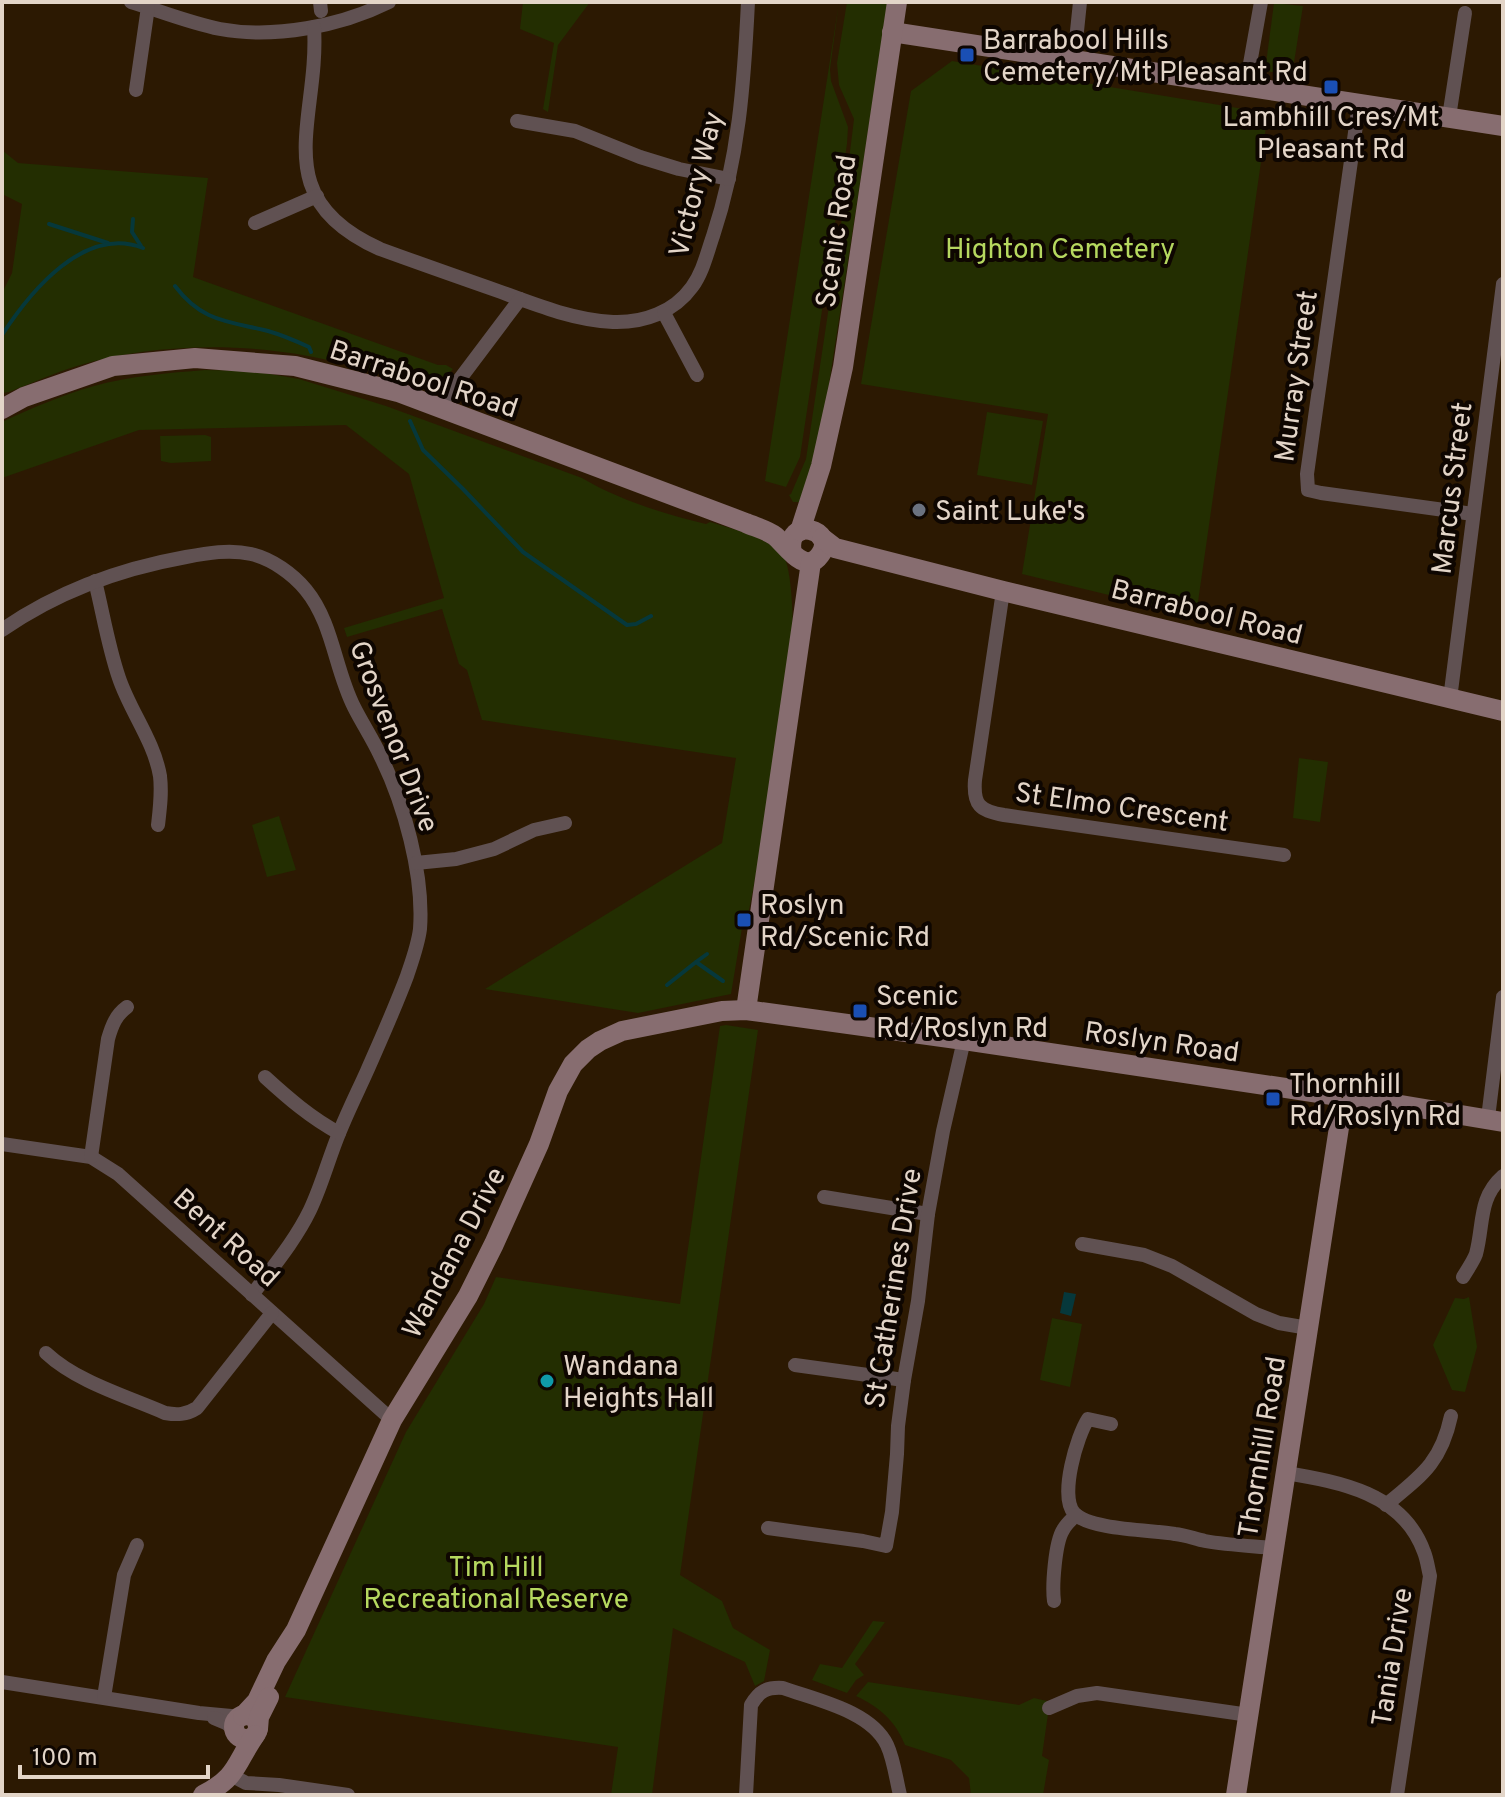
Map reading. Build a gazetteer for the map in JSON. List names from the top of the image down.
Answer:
{
  "streets": {
    "street": [
      "Victory Way",
      "Scenic Road",
      "Murray Street",
      "Barrabool Road",
      "Marcus Street",
      "Grosvenor Drive",
      "St Elmo Crescent",
      "Roslyn Road",
      "Bent Road",
      "Wandana Drive",
      "St Catherines Drive",
      "Thornhill Road",
      "Tania Drive"
    ]
  },
  "crossings": [
    ["Scenic Road", "Barrabool Road"],
    ["Murray Street", "Marcus Street"],
    ["Barrabool Road", "Marcus Street"],
    ["Barrabool Road", "St Elmo Crescent"],
    ["Grosvenor Drive", "Bent Road"],
    ["Roslyn Road", "Wandana Drive"],
    ["Roslyn Road", "St Catherines Drive"],
    ["Roslyn Road", "Thornhill Road"],
    ["Bent Road", "Wandana Drive"],
    ["Thornhill Road", "Tania Drive"]
  ],
  "parks": ["Highton Cemetery", "Tim Hill Recreational Reserve"],
  "places": {
    "transit": [
      "Barrabool Hills Cemetery/Mt Pleasant Rd",
      "Lambhill Cres/Mt Pleasant Rd",
      "Roslyn Rd/Scenic Rd",
      "Scenic Rd/Roslyn Rd",
      "Thornhill Rd/Roslyn Rd"
    ],
    "other": ["Saint Luke's", "Wandana Heights Hall"]
  },
  "scale_bar": "100 m"
}
